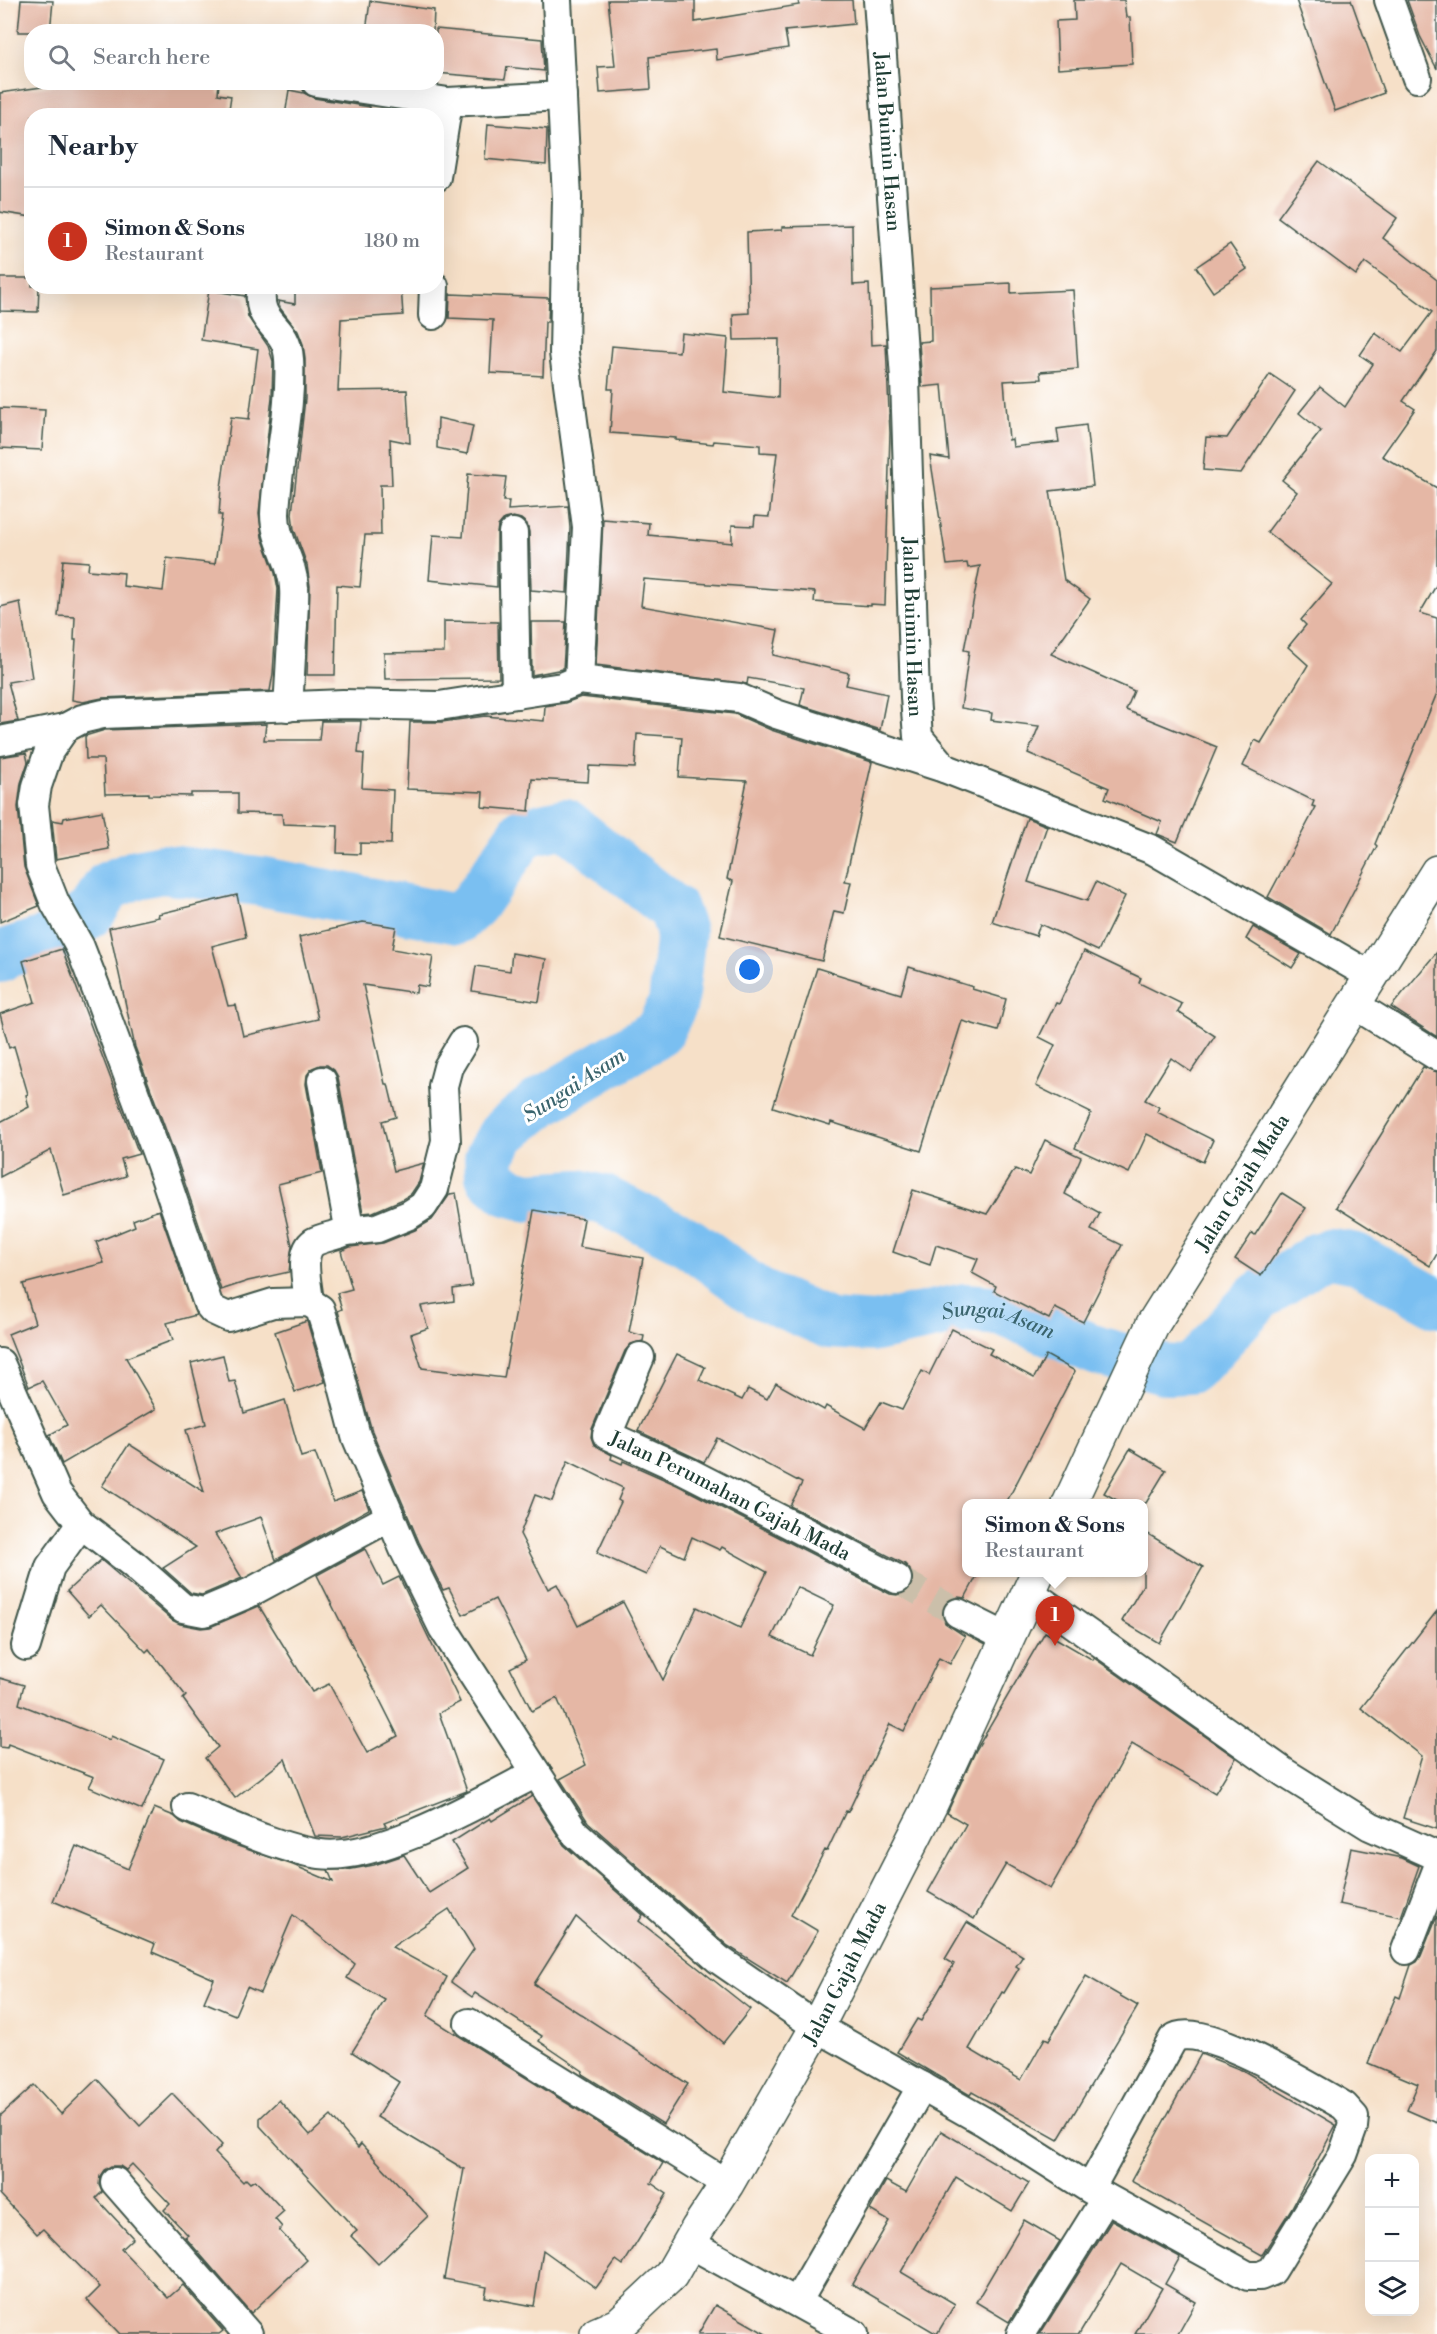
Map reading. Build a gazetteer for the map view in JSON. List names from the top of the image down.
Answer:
{
  "streets": {
    "main road": ["Jalan Gajah Mada"],
    "street": ["Jalan Buimin Hasan", "Jalan Perumahan Gajah Mada"]
  },
  "crossings": [
    ["Jalan Buimin Hasan", "Jalan Gajah Mada"]
  ],
  "water": ["Sungai Asam"],
  "page": {
    "search": "Search here",
    "heading": "Nearby",
    "list": [
      {
        "mark": "1",
        "name": "Simon & Sons",
        "note": "Restaurant",
        "value": "180 m"
      }
    ],
    "popup": ["Simon & Sons", "Restaurant"],
    "pins": "1",
    "map_buttons": ["+", "−"]
  }
}
